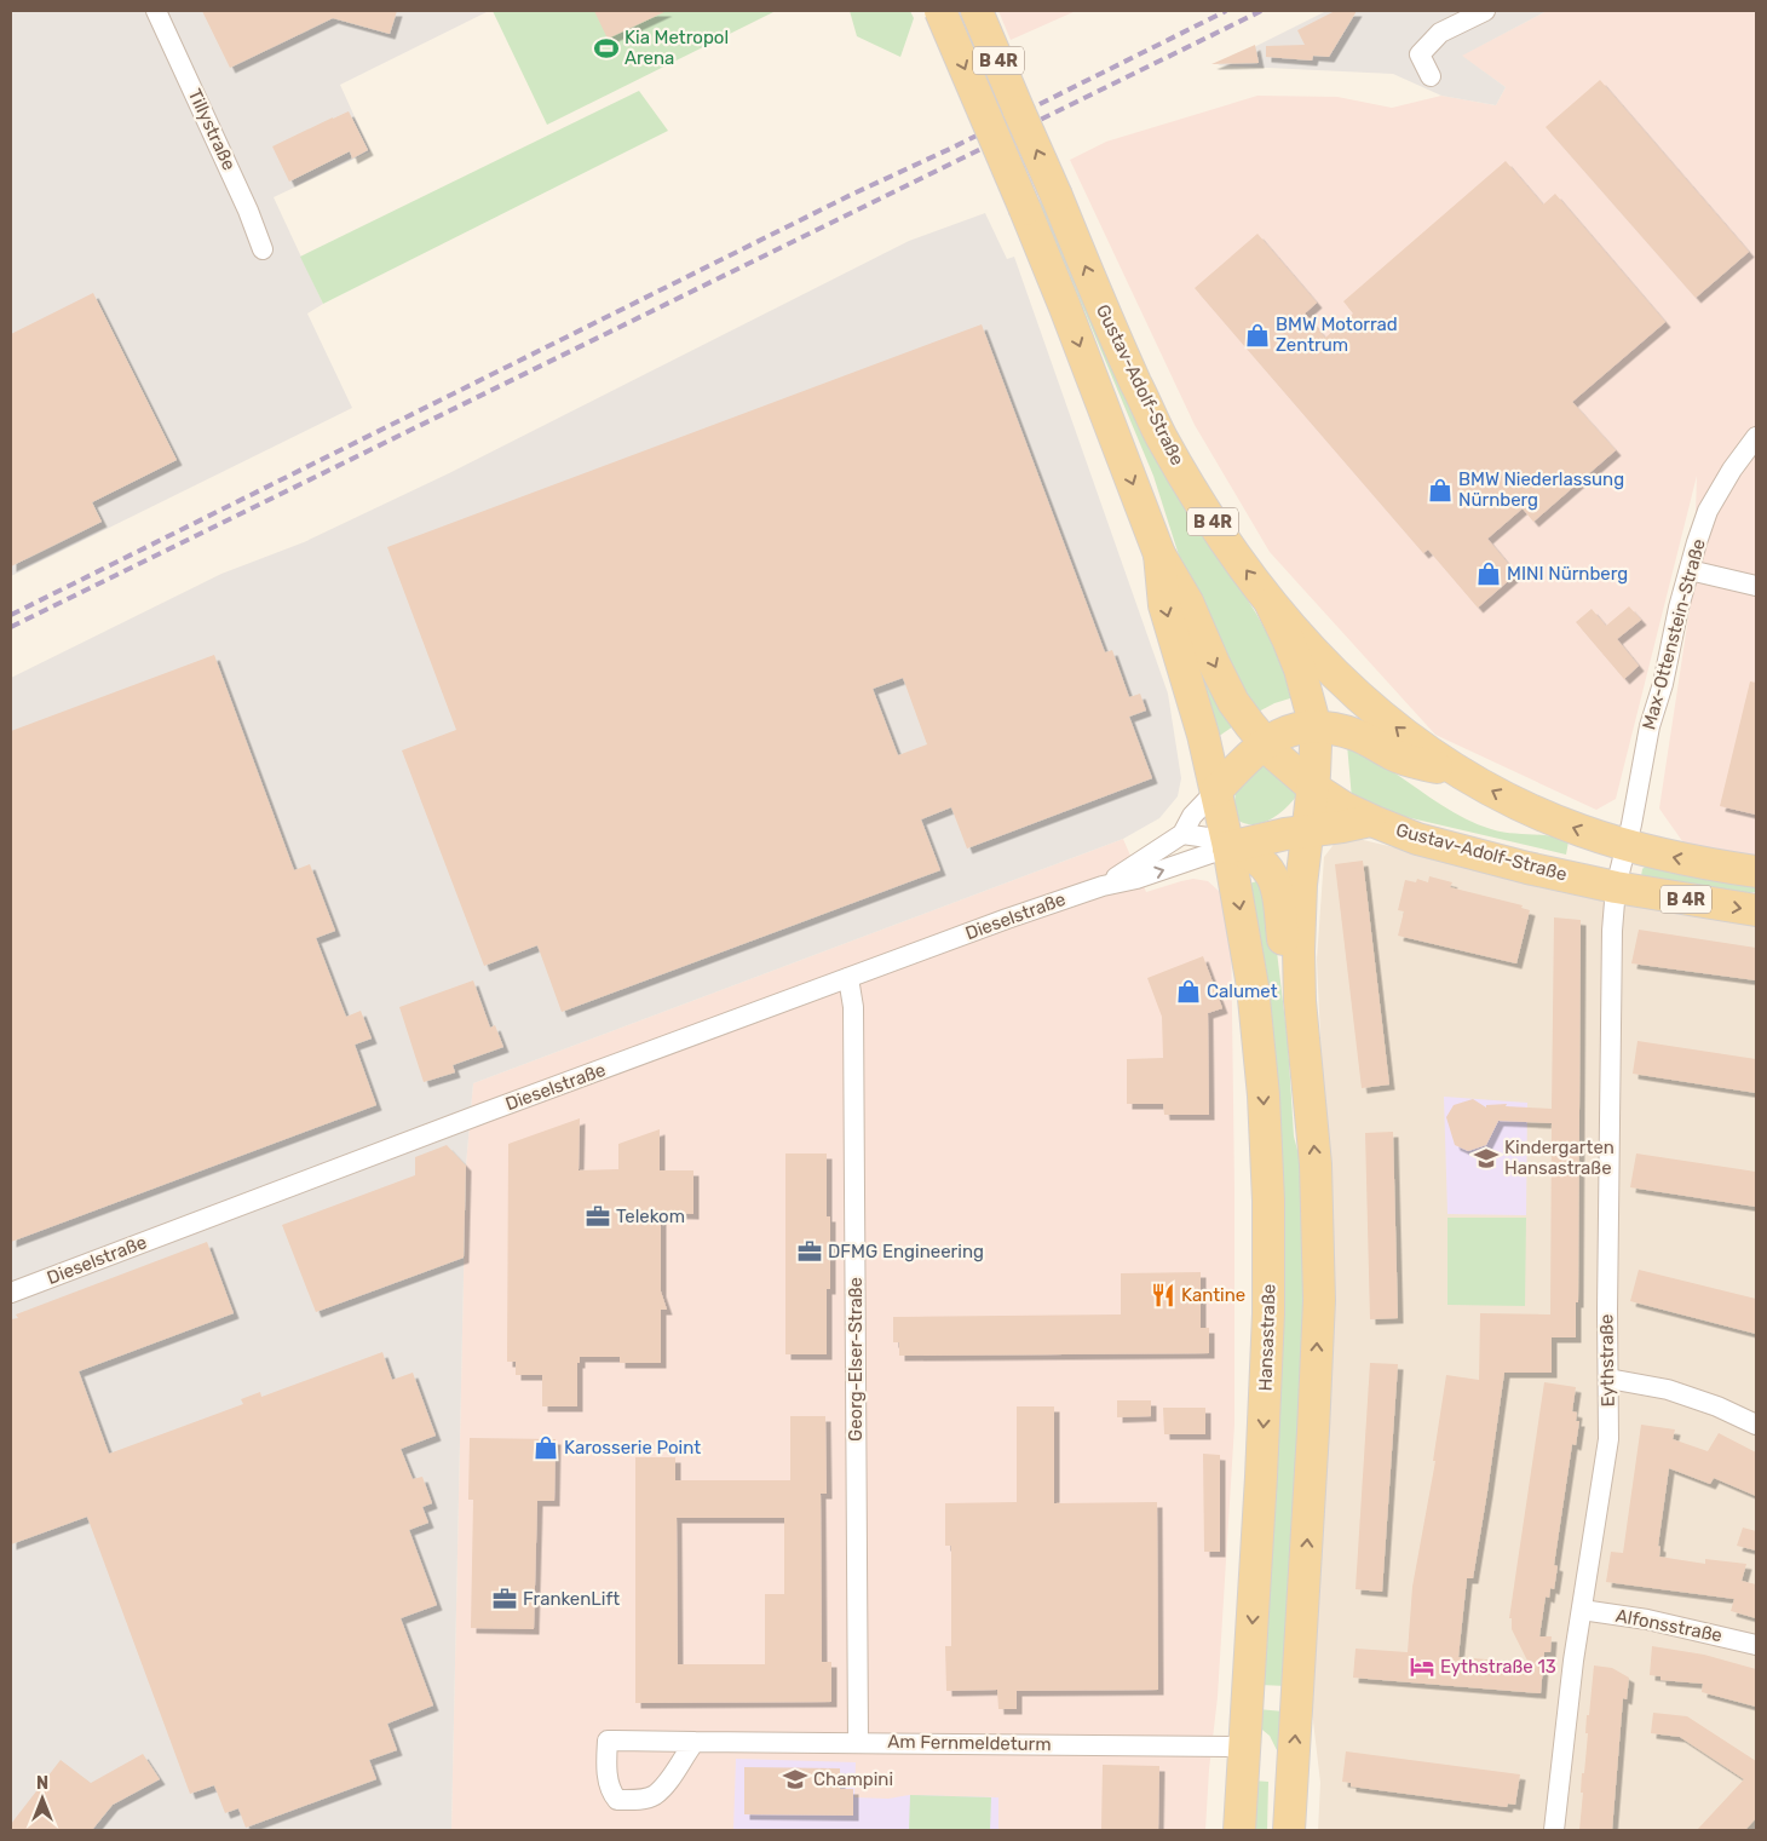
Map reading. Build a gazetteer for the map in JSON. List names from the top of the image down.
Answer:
{
  "streets": {
    "main road": ["B 4R", "Gustav-Adolf-Straße", "Hansastraße"],
    "street": [
      "Tillystraße",
      "Max-Ottenstein-Straße",
      "Dieselstraße",
      "Georg-Elser-Straße",
      "Eythstraße",
      "Alfonsstraße",
      "Am Fernmeldeturm"
    ]
  },
  "crossings": [
    ["Gustav-Adolf-Straße", "Max-Ottenstein-Straße"],
    ["Gustav-Adolf-Straße", "Dieselstraße"],
    ["Gustav-Adolf-Straße", "Hansastraße"],
    ["Gustav-Adolf-Straße", "Eythstraße"],
    ["Dieselstraße", "Hansastraße"],
    ["Dieselstraße", "Georg-Elser-Straße"],
    ["Hansastraße", "Am Fernmeldeturm"],
    ["Georg-Elser-Straße", "Am Fernmeldeturm"],
    ["Eythstraße", "Alfonsstraße"]
  ],
  "places": {
    "sports": ["Kia Metropol Arena"],
    "shop": [
      "BMW Motorrad Zentrum",
      "BMW Niederlassung Nürnberg",
      "MINI Nürnberg",
      "Calumet",
      "Karosserie Point"
    ],
    "school or university": ["Kindergarten Hansastraße", "Champini"],
    "office": ["Telekom", "DFMG Engineering", "FrankenLift"],
    "restaurant": ["Kantine"],
    "hotel": ["Eythstraße 13"]
  },
  "north": "top"
}
